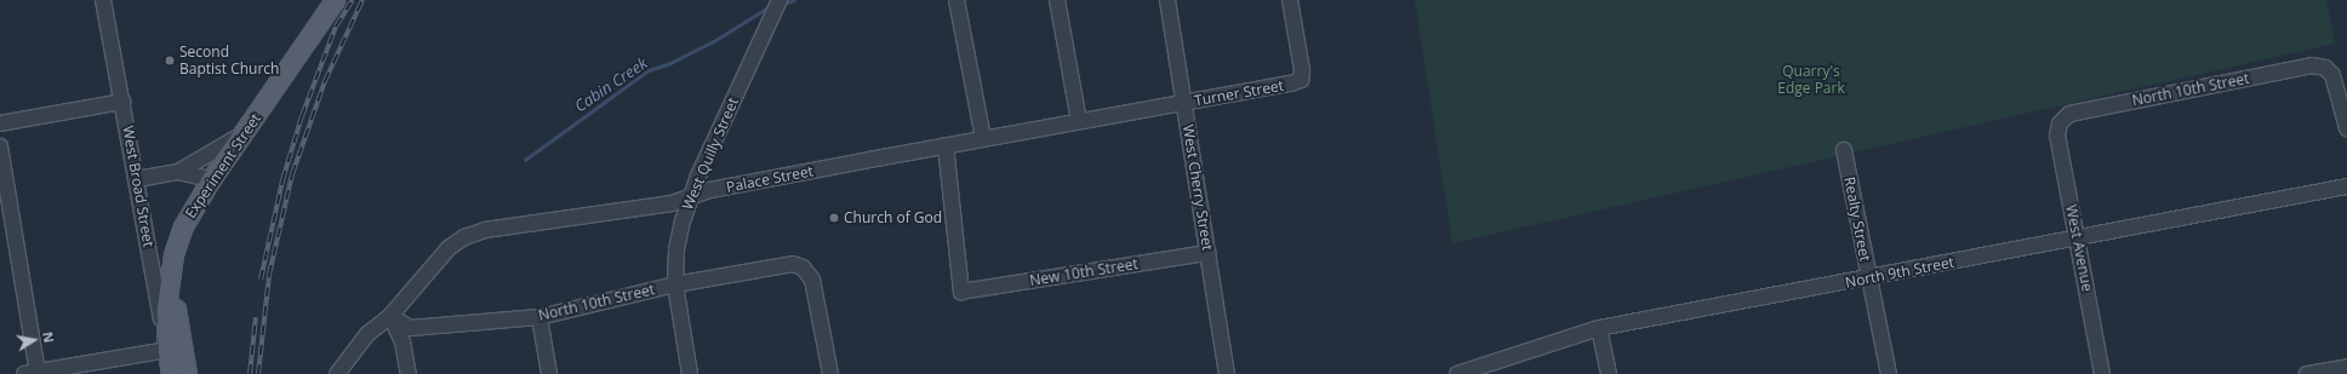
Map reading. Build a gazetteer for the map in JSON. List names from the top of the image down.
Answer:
{
  "streets": {
    "main road": ["Experiment Street", "West Broad Street"],
    "street": [
      "North 10th Street",
      "Turner Street",
      "West Quilly Street",
      "Palace Street",
      "West Cherry Street",
      "Realty Street",
      "West Avenue",
      "New 10th Street",
      "North 9th Street"
    ]
  },
  "crossings": [
    ["North 10th Street", "West Quilly Street"],
    ["North 10th Street", "Palace Street"],
    ["North 10th Street", "West Avenue"],
    ["Turner Street", "Palace Street"],
    ["Turner Street", "West Cherry Street"],
    ["West Quilly Street", "Palace Street"],
    ["Experiment Street", "West Broad Street"],
    ["Palace Street", "West Cherry Street"],
    ["Palace Street", "New 10th Street"],
    ["West Cherry Street", "New 10th Street"],
    ["Realty Street", "North 9th Street"],
    ["West Avenue", "North 9th Street"]
  ],
  "water": ["Cabin Creek"],
  "parks": ["Quarry's Edge Park"],
  "places": ["Second Baptist Church", "Church of God"],
  "north": "right"
}
